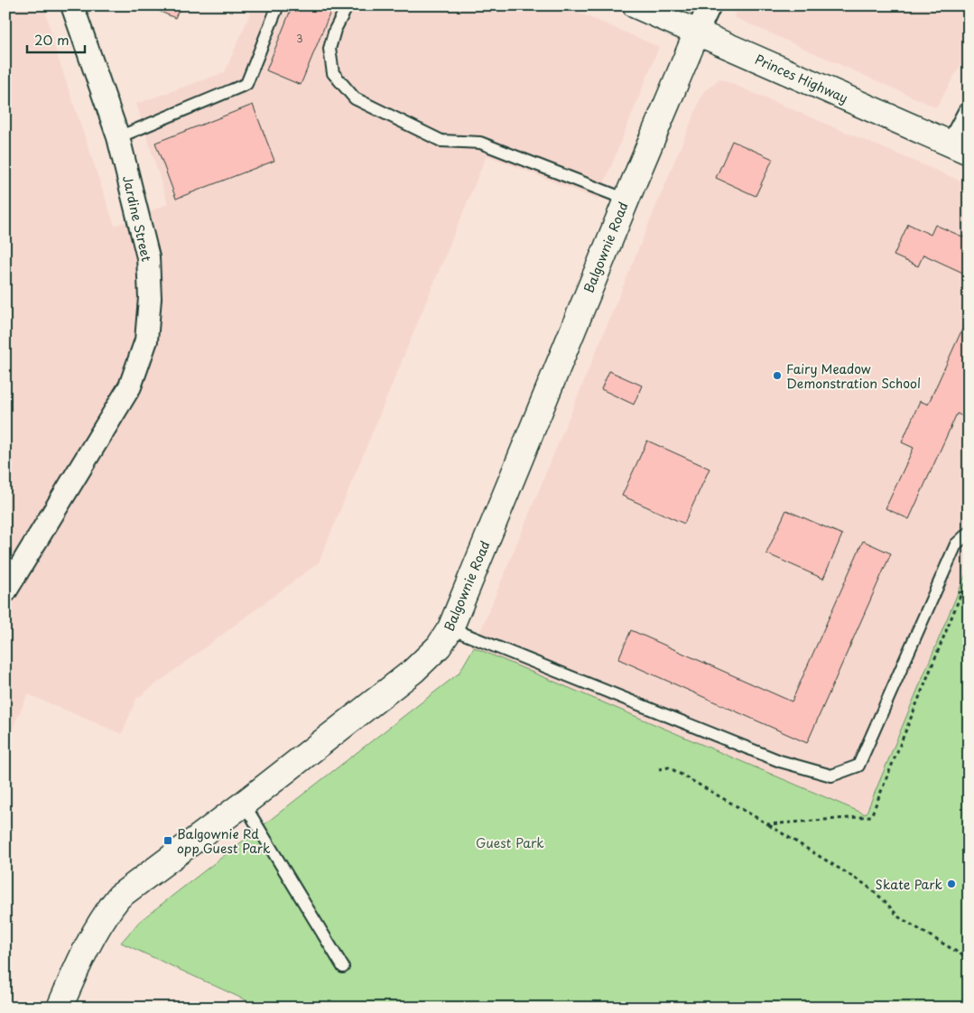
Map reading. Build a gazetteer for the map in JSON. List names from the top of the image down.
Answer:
{
  "streets": {
    "main road": ["Princes Highway", "Balgownie Road"],
    "street": ["Jardine Street"]
  },
  "crossings": [
    ["Princes Highway", "Balgownie Road"]
  ],
  "parks": ["Guest Park"],
  "places": {
    "other": ["Fairy Meadow Demonstration School", "Skate Park"],
    "transit": ["Balgownie Rd opp Guest Park"]
  },
  "house_numbers": ["3"],
  "scale_bar": "20 m"
}
